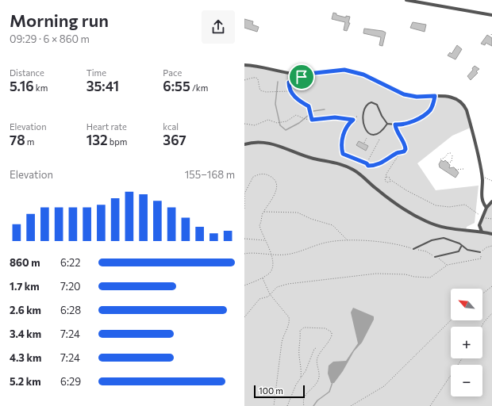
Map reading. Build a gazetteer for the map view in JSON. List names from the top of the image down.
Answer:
{
  "scale_bar": "100 m",
  "north": "top left",
  "page": {
    "heading": ["Morning run", "09:29 · 6 × 860 m"],
    "stats": [
      ["Distance", "5.16 km"],
      ["Time", "35:41"],
      ["Pace", "6:55 /km"],
      ["Elevation", "78 m"],
      ["Heart rate", "132 bpm"],
      ["kcal", "367"]
    ],
    "chart": ["Elevation", "155–168 m"],
    "list": [
      {
        "name": "860 m",
        "note": "6:22"
      },
      {
        "name": "1.7 km",
        "note": "7:20"
      },
      {
        "name": "2.6 km",
        "note": "6:28"
      },
      {
        "name": "3.4 km",
        "note": "7:24"
      },
      {
        "name": "4.3 km",
        "note": "7:24"
      },
      {
        "name": "5.2 km",
        "note": "6:29"
      }
    ],
    "map_buttons": ["+", "−"],
    "scale": "100 m"
  }
}
